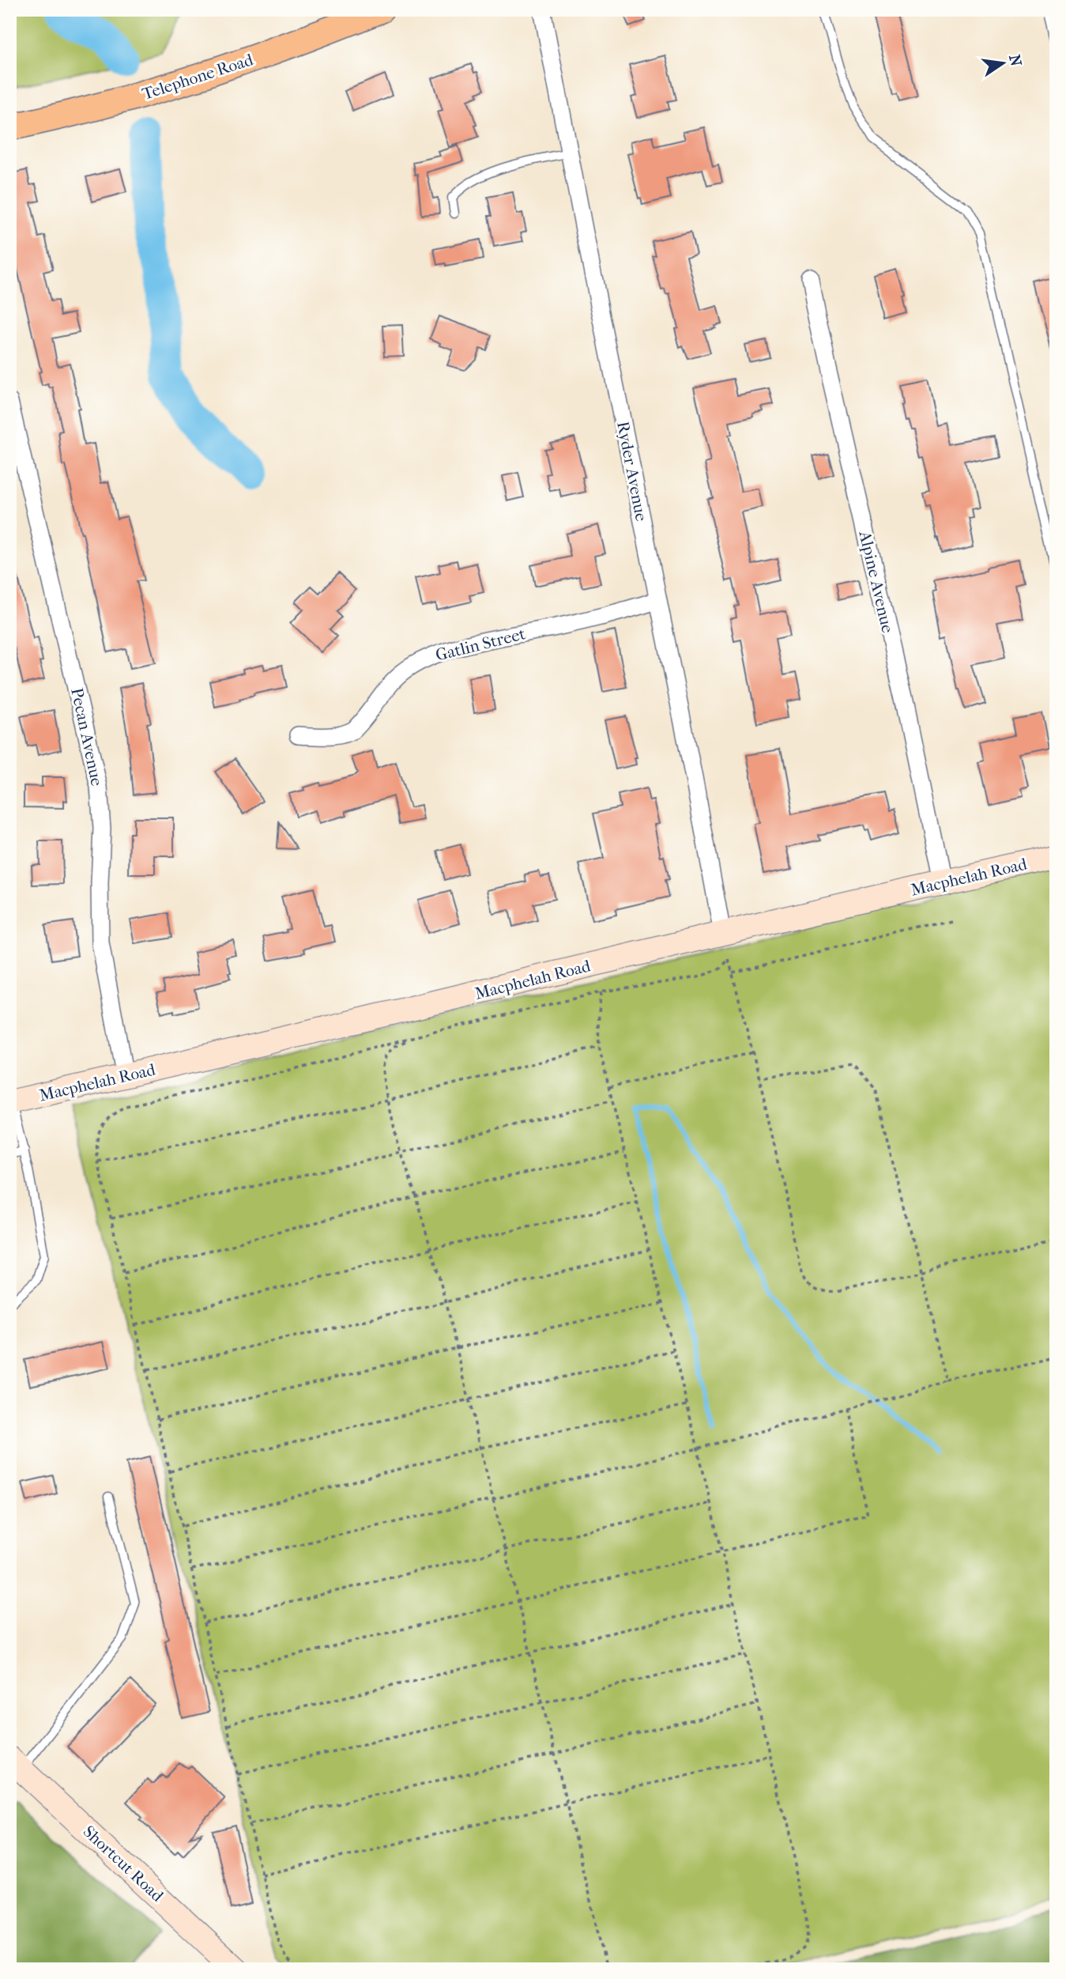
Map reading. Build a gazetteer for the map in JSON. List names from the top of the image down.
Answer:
{
  "streets": {
    "main road": ["Telephone Road"],
    "street": [
      "Ryder Avenue",
      "Alpine Avenue",
      "Gatlin Street",
      "Pecan Avenue",
      "Macphelah Road",
      "Shortcut Road"
    ]
  },
  "crossings": [
    ["Ryder Avenue", "Gatlin Street"],
    ["Ryder Avenue", "Macphelah Road"],
    ["Alpine Avenue", "Macphelah Road"],
    ["Pecan Avenue", "Macphelah Road"]
  ],
  "north": "right"
}
